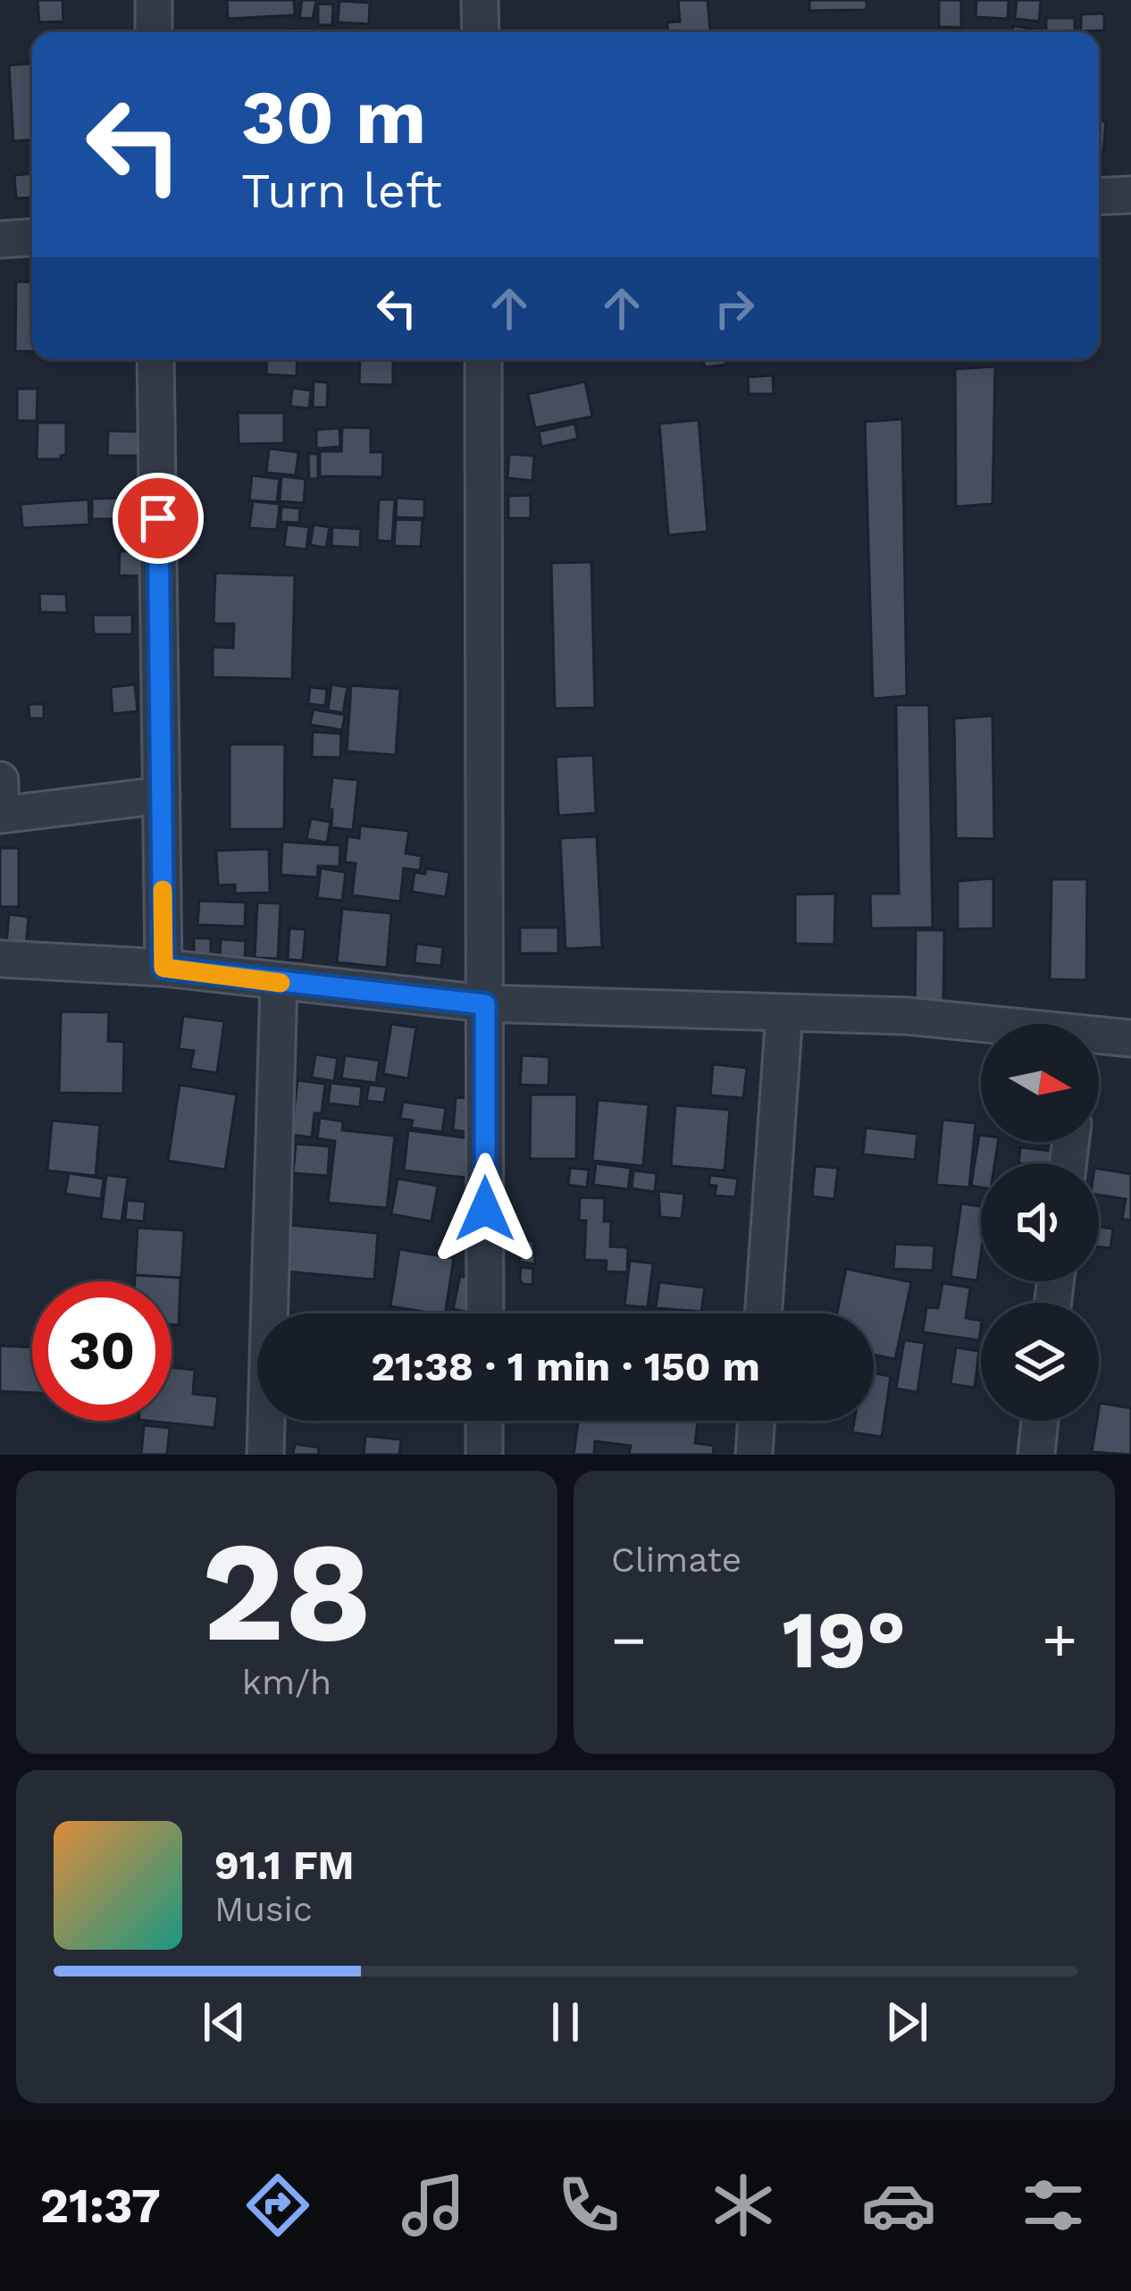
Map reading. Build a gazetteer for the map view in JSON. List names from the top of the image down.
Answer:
{
  "north": "right",
  "page": {
    "turn": ["30 m", "Turn left"],
    "limit": "30",
    "trip": "21:38 · 1 min · 150 m",
    "tile": [
      ["28", "km/h"],
      "Climate"
    ],
    "heat": ["−", "19°", "+"],
    "song": ["91.1 FM", "Music"],
    "tabs": "21:37"
  }
}
